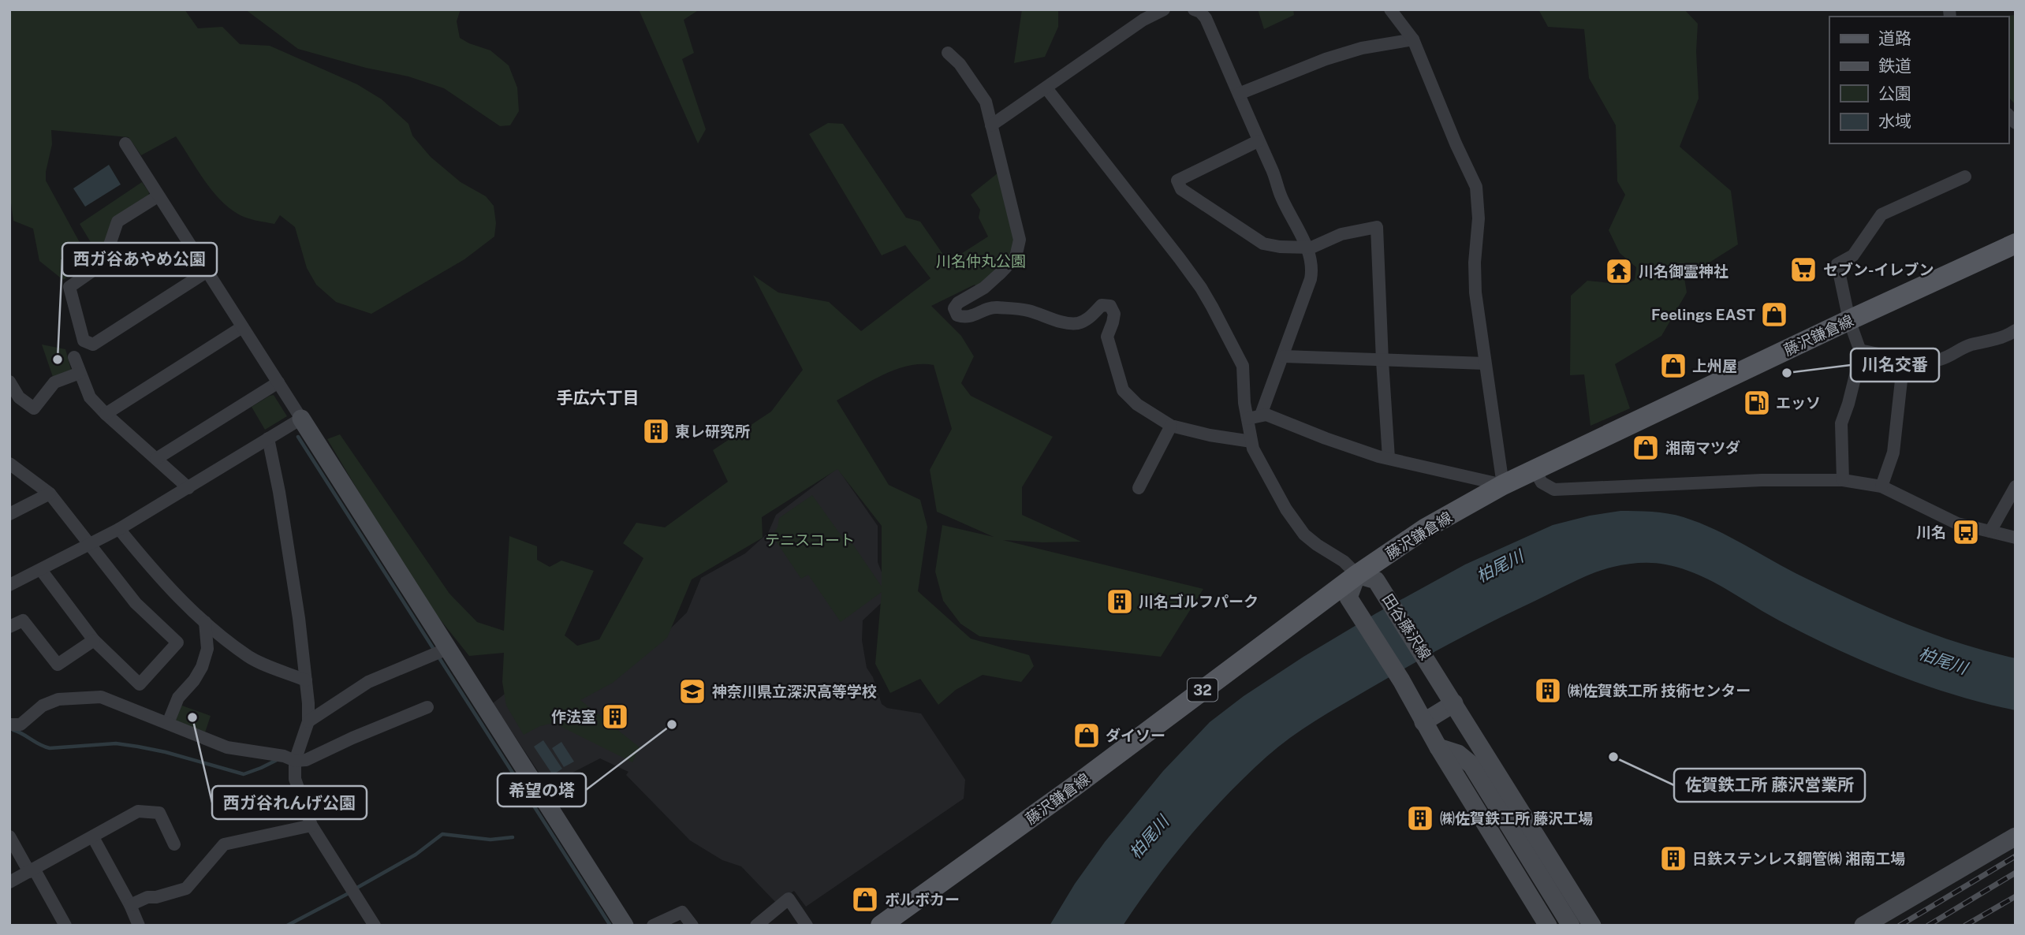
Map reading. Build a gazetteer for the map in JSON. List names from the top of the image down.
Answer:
{
  "streets": {
    "main road": ["藤沢鎌倉線", "32"],
    "street": ["田谷藤沢線"]
  },
  "crossings": [
    ["藤沢鎌倉線", "田谷藤沢線"]
  ],
  "districts": ["手広六丁目"],
  "water": ["柏尾川"],
  "parks": ["川名仲丸公園", "テニスコート"],
  "places": {
    "supermarket": ["セブン-イレブン"],
    "temple": ["川名御霊神社"],
    "shop": [
      "Feelings EAST",
      "上州屋",
      "湘南マツダ",
      "ダイソー",
      "ボルボカー"
    ],
    "other": [
      "西ガ谷あやめ公園",
      "川名交番",
      "西ガ谷れんげ公園",
      "希望の塔",
      "佐賀鉄工所 藤沢営業所"
    ],
    "fuel station": ["エッソ"],
    "building": [
      "東レ研究所",
      "川名ゴルフパーク",
      "㈱佐賀鉄工所 技術センター",
      "作法室",
      "㈱佐賀鉄工所 藤沢工場",
      "日鉄ステンレス鋼管㈱ 湘南工場"
    ],
    "bus stop": ["川名"],
    "school or university": ["神奈川県立深沢高等学校"]
  },
  "legend": [
    "道路",
    "鉄道",
    "公園",
    "水域"
  ]
}
